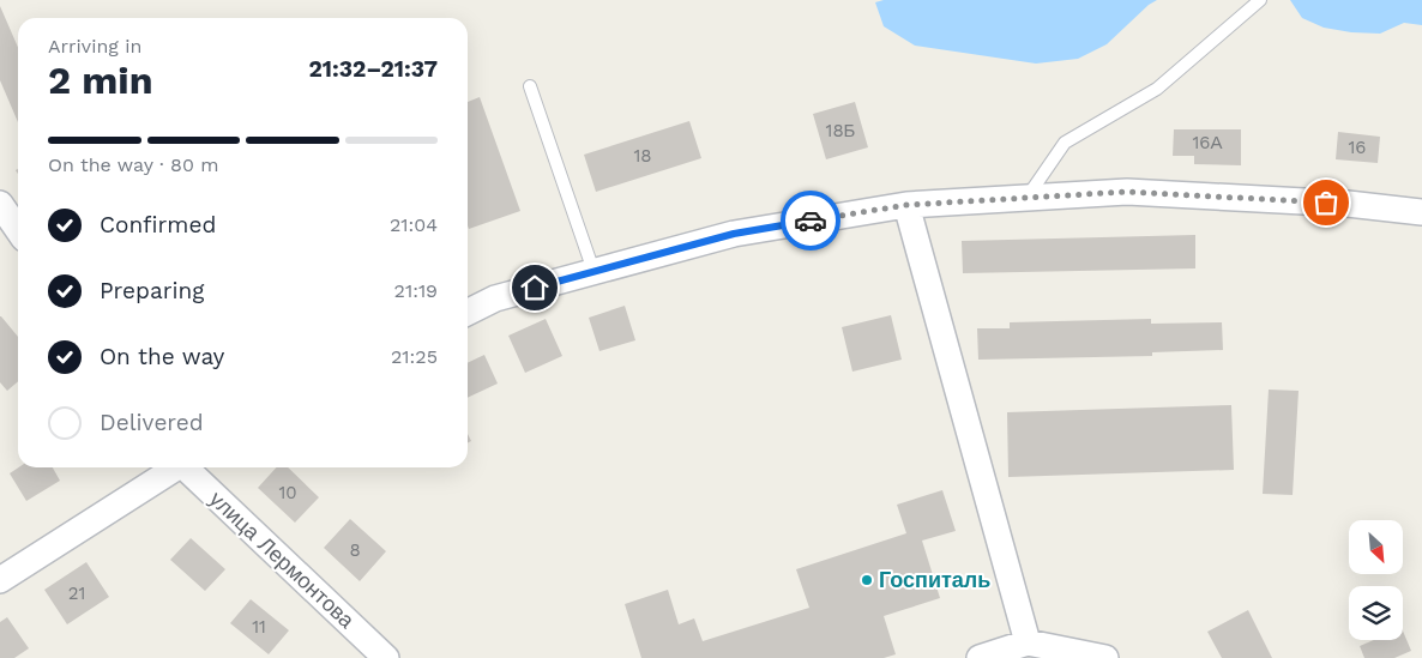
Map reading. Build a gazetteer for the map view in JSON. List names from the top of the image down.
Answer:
{
  "streets": {
    "street": ["улица Лермонтова"]
  },
  "places": ["Госпиталь"],
  "house_numbers": [
    "18Б",
    "16А",
    "16",
    "18",
    "10",
    "8",
    "21",
    "11"
  ],
  "north": "bottom right",
  "page": {
    "heading": ["2 min", "Arriving in", "21:32–21:37"],
    "bar": "On the way · 80 m",
    "list": [
      ["Confirmed", "21:04"],
      ["Preparing", "21:19"],
      ["On the way", "21:25"],
      "Delivered"
    ]
  }
}
